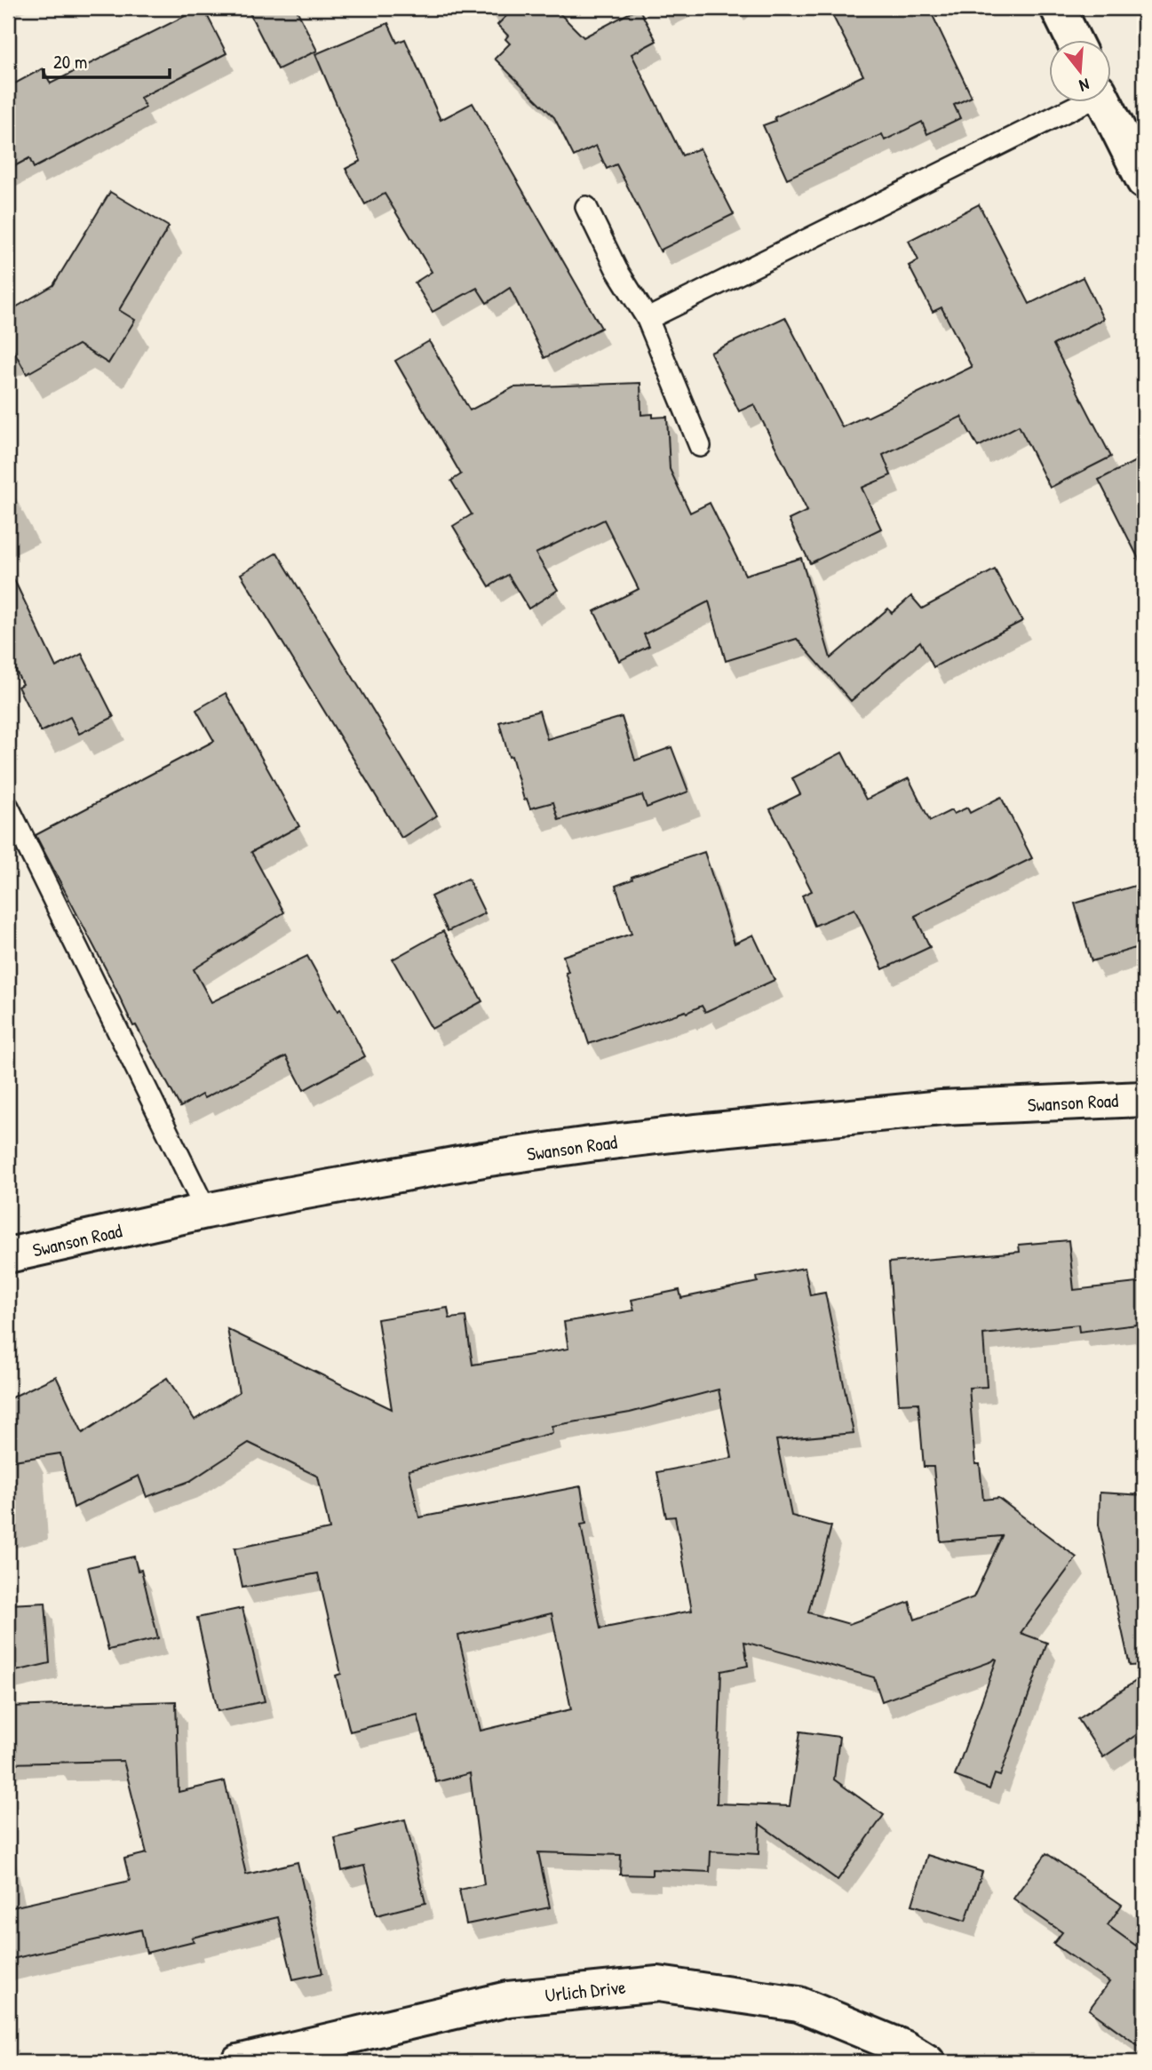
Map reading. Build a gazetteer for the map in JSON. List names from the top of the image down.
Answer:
{
  "streets": {
    "main road": ["Swanson Road", "Urlich Drive"]
  },
  "scale_bar": "20 m",
  "north": "bottom"
}
